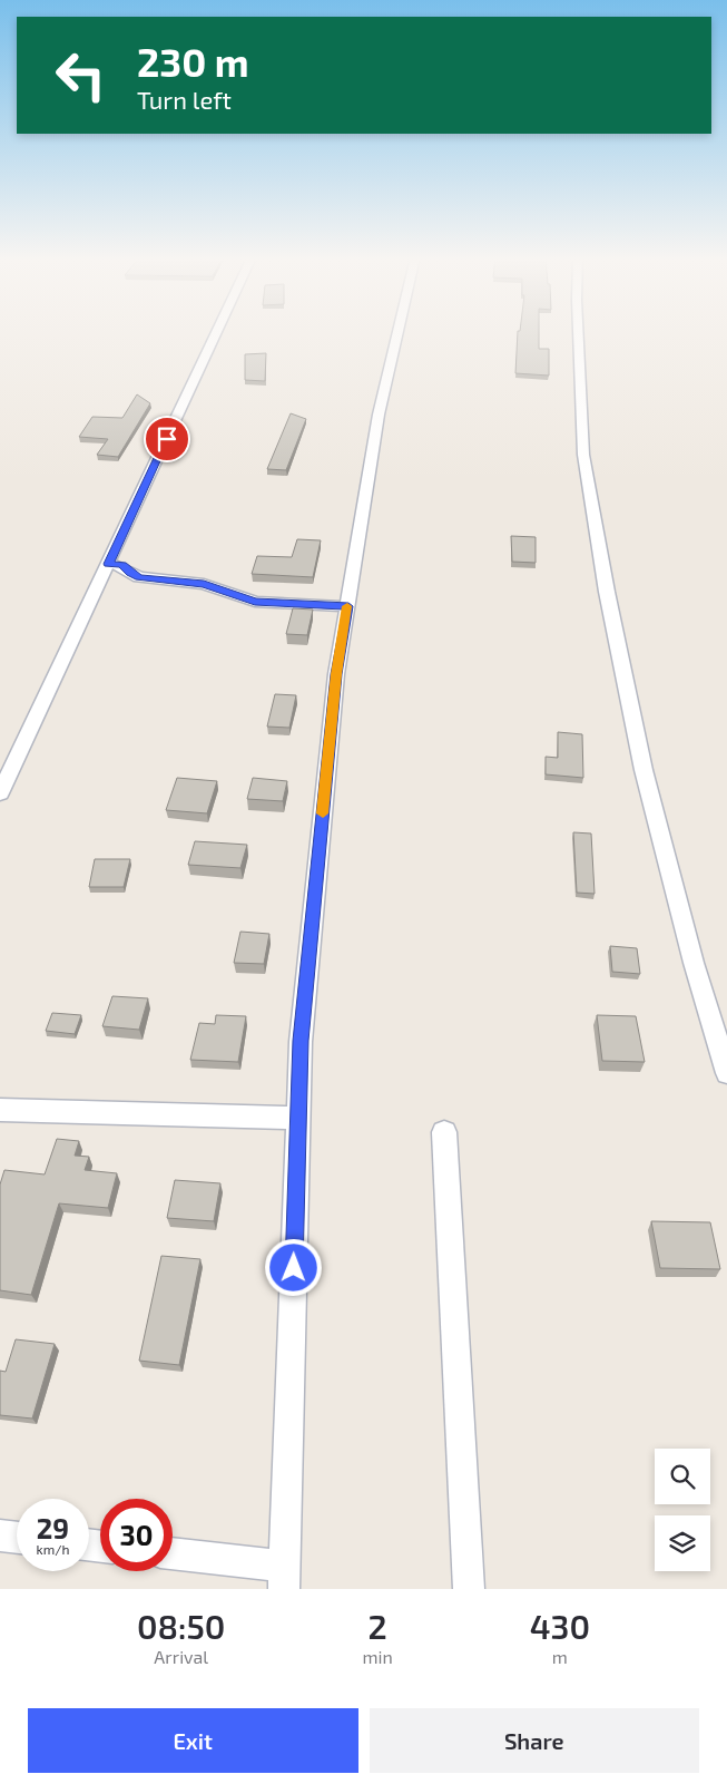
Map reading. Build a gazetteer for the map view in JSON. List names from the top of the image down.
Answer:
{
  "page": {
    "turn": ["230 m", "Turn left"],
    "speed": "29 km/h",
    "limit": "30",
    "eta": [
      "08:50",
      "Arrival",
      "2",
      "min",
      "430",
      "m"
    ],
    "buttons": ["Exit", "Share"]
  }
}
